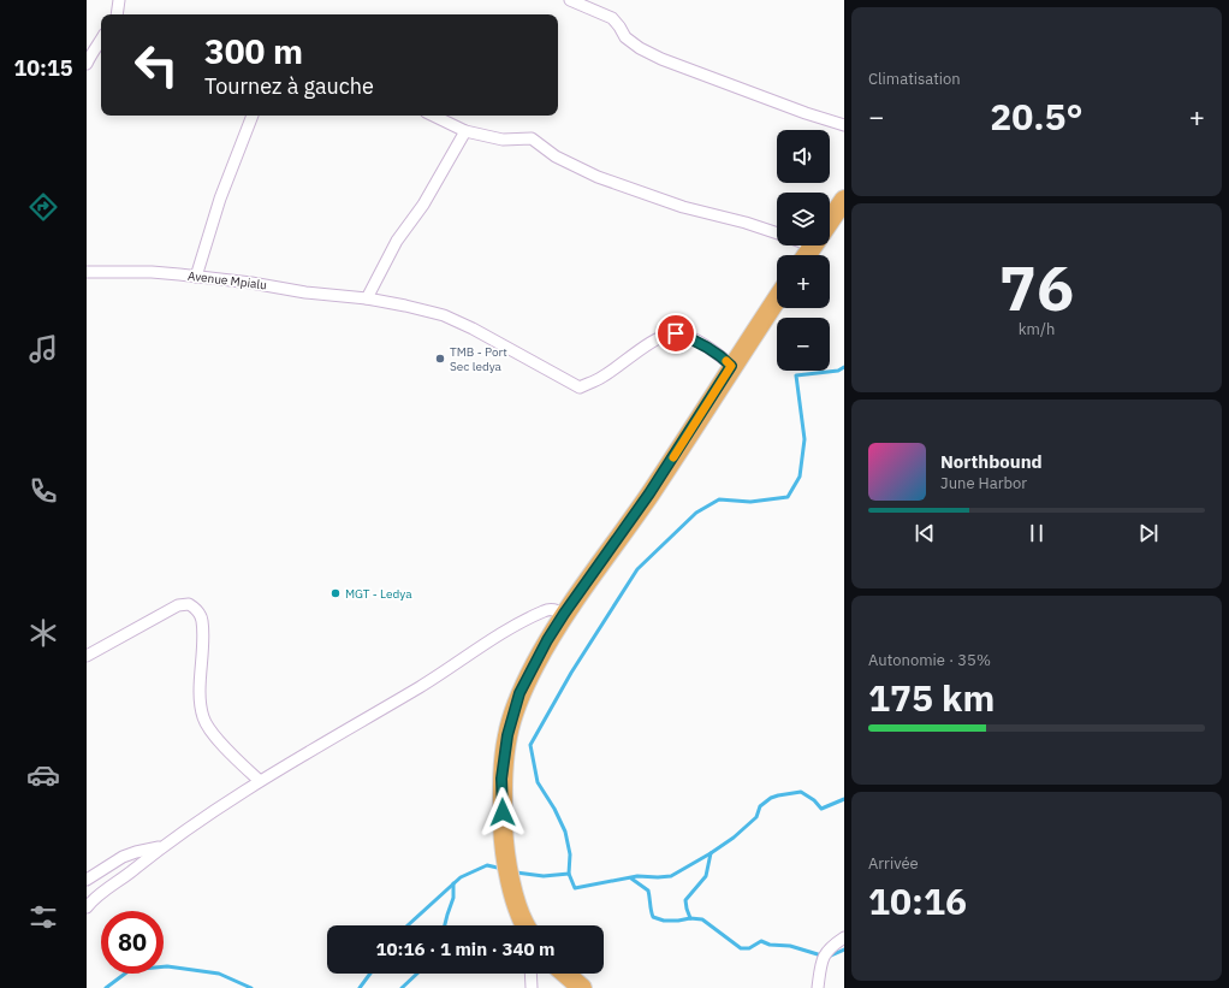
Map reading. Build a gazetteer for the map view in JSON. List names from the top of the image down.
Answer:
{
  "streets": {
    "street": ["Avenue Mpialu"]
  },
  "places": ["TMB - Port Sec ledya", "MGT - Ledya"],
  "page": {
    "tabs": "10:15",
    "tile": [
      "Climatisation",
      ["76", "km/h"],
      ["Autonomie · 35%", "175 km"],
      ["Arrivée", "10:16"]
    ],
    "turn": ["300 m", "Tournez à gauche"],
    "heat": ["−", "20.5°", "+"],
    "map_buttons": ["+", "−"],
    "song": ["Northbound", "June Harbor"],
    "limit": "80",
    "trip": "10:16 · 1 min · 340 m"
  }
}
